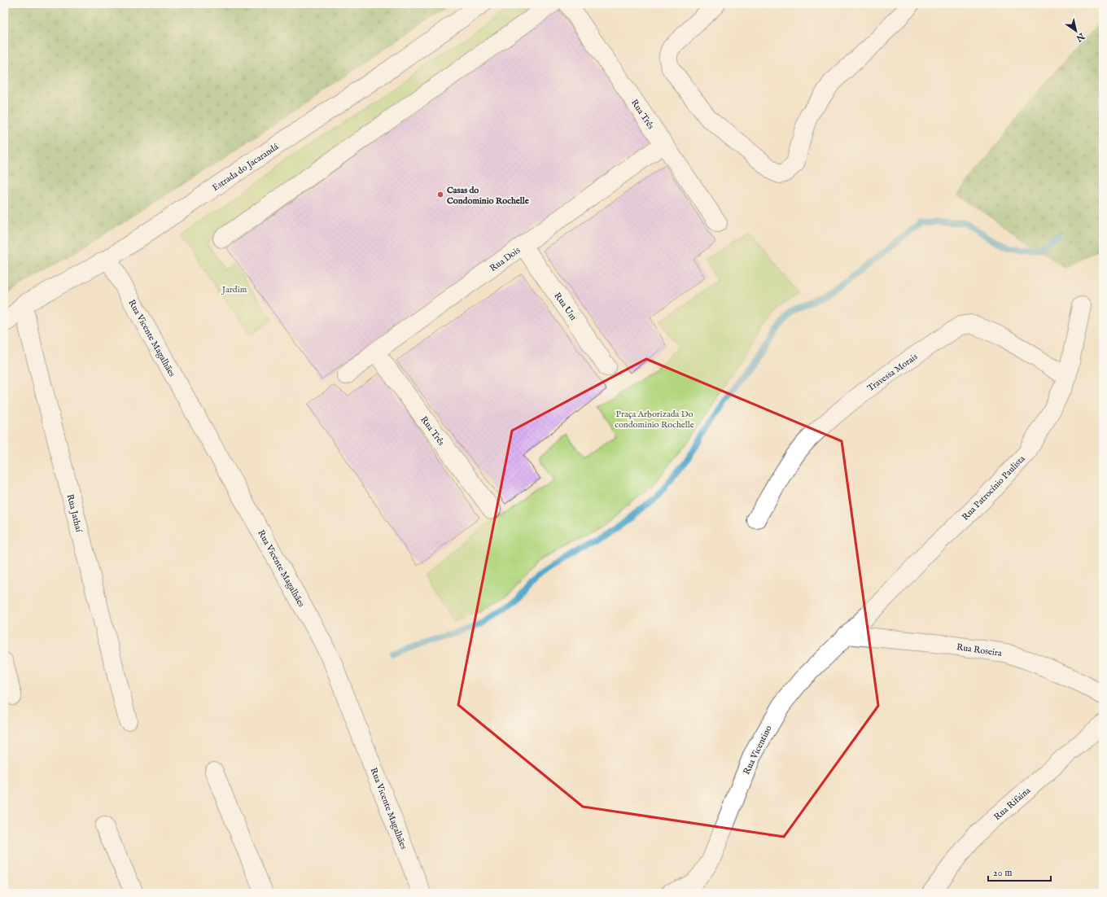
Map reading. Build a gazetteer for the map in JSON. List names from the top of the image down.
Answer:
{
  "streets": {
    "street": [
      "Rua Três",
      "Estrada do Jacarandá",
      "Rua Dois",
      "Rua Um",
      "Rua Vicente Magalhães",
      "Travessa Morais",
      "Rua Patrocínio Paulista",
      "Rua Jathaí",
      "Rua Roseira",
      "Rua Vicentino",
      "Rua Rifaina"
    ]
  },
  "crossings": [
    ["Rua Três", "Rua Dois"],
    ["Estrada do Jacarandá", "Rua Vicente Magalhães"],
    ["Estrada do Jacarandá", "Rua Jathaí"],
    ["Rua Dois", "Rua Um"],
    ["Travessa Morais", "Rua Patrocínio Paulista"],
    ["Rua Patrocínio Paulista", "Rua Roseira"],
    ["Rua Patrocínio Paulista", "Rua Vicentino"],
    ["Rua Roseira", "Rua Vicentino"]
  ],
  "parks": ["Jardim", "Praça Arborizada Do condominio Rochelle"],
  "places": ["Casas do Condominio Rochelle"],
  "scale_bar": "20 m",
  "north": "bottom right"
}
